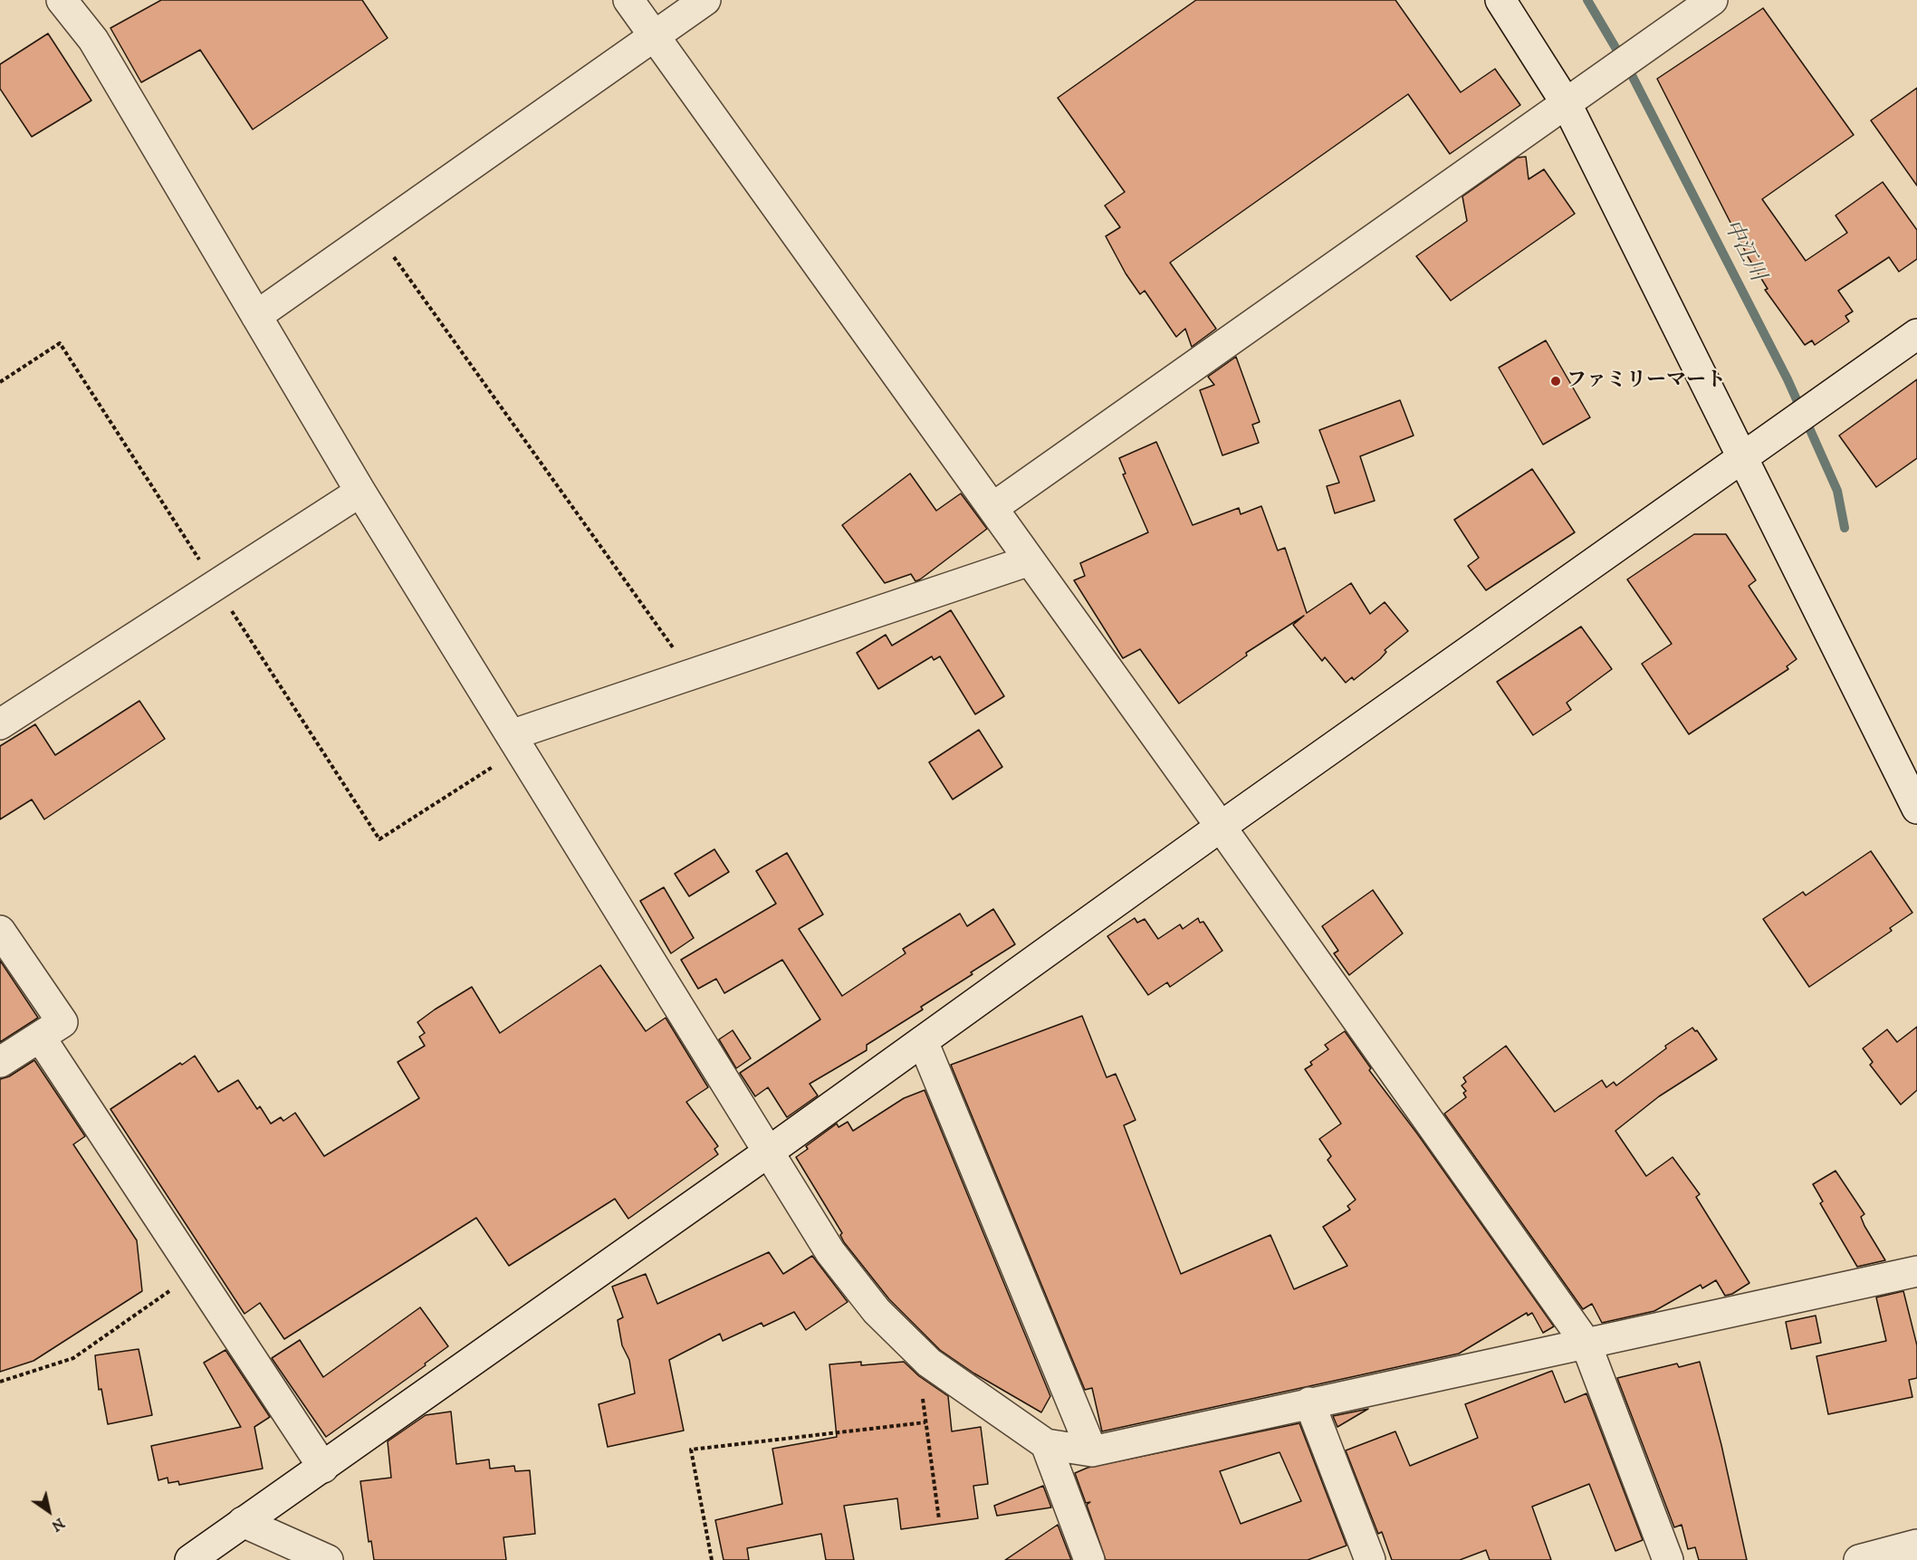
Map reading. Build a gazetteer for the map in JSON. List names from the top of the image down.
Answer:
{
  "water": ["中江川"],
  "places": ["ファミリーマート"],
  "north": "bottom right"
}
